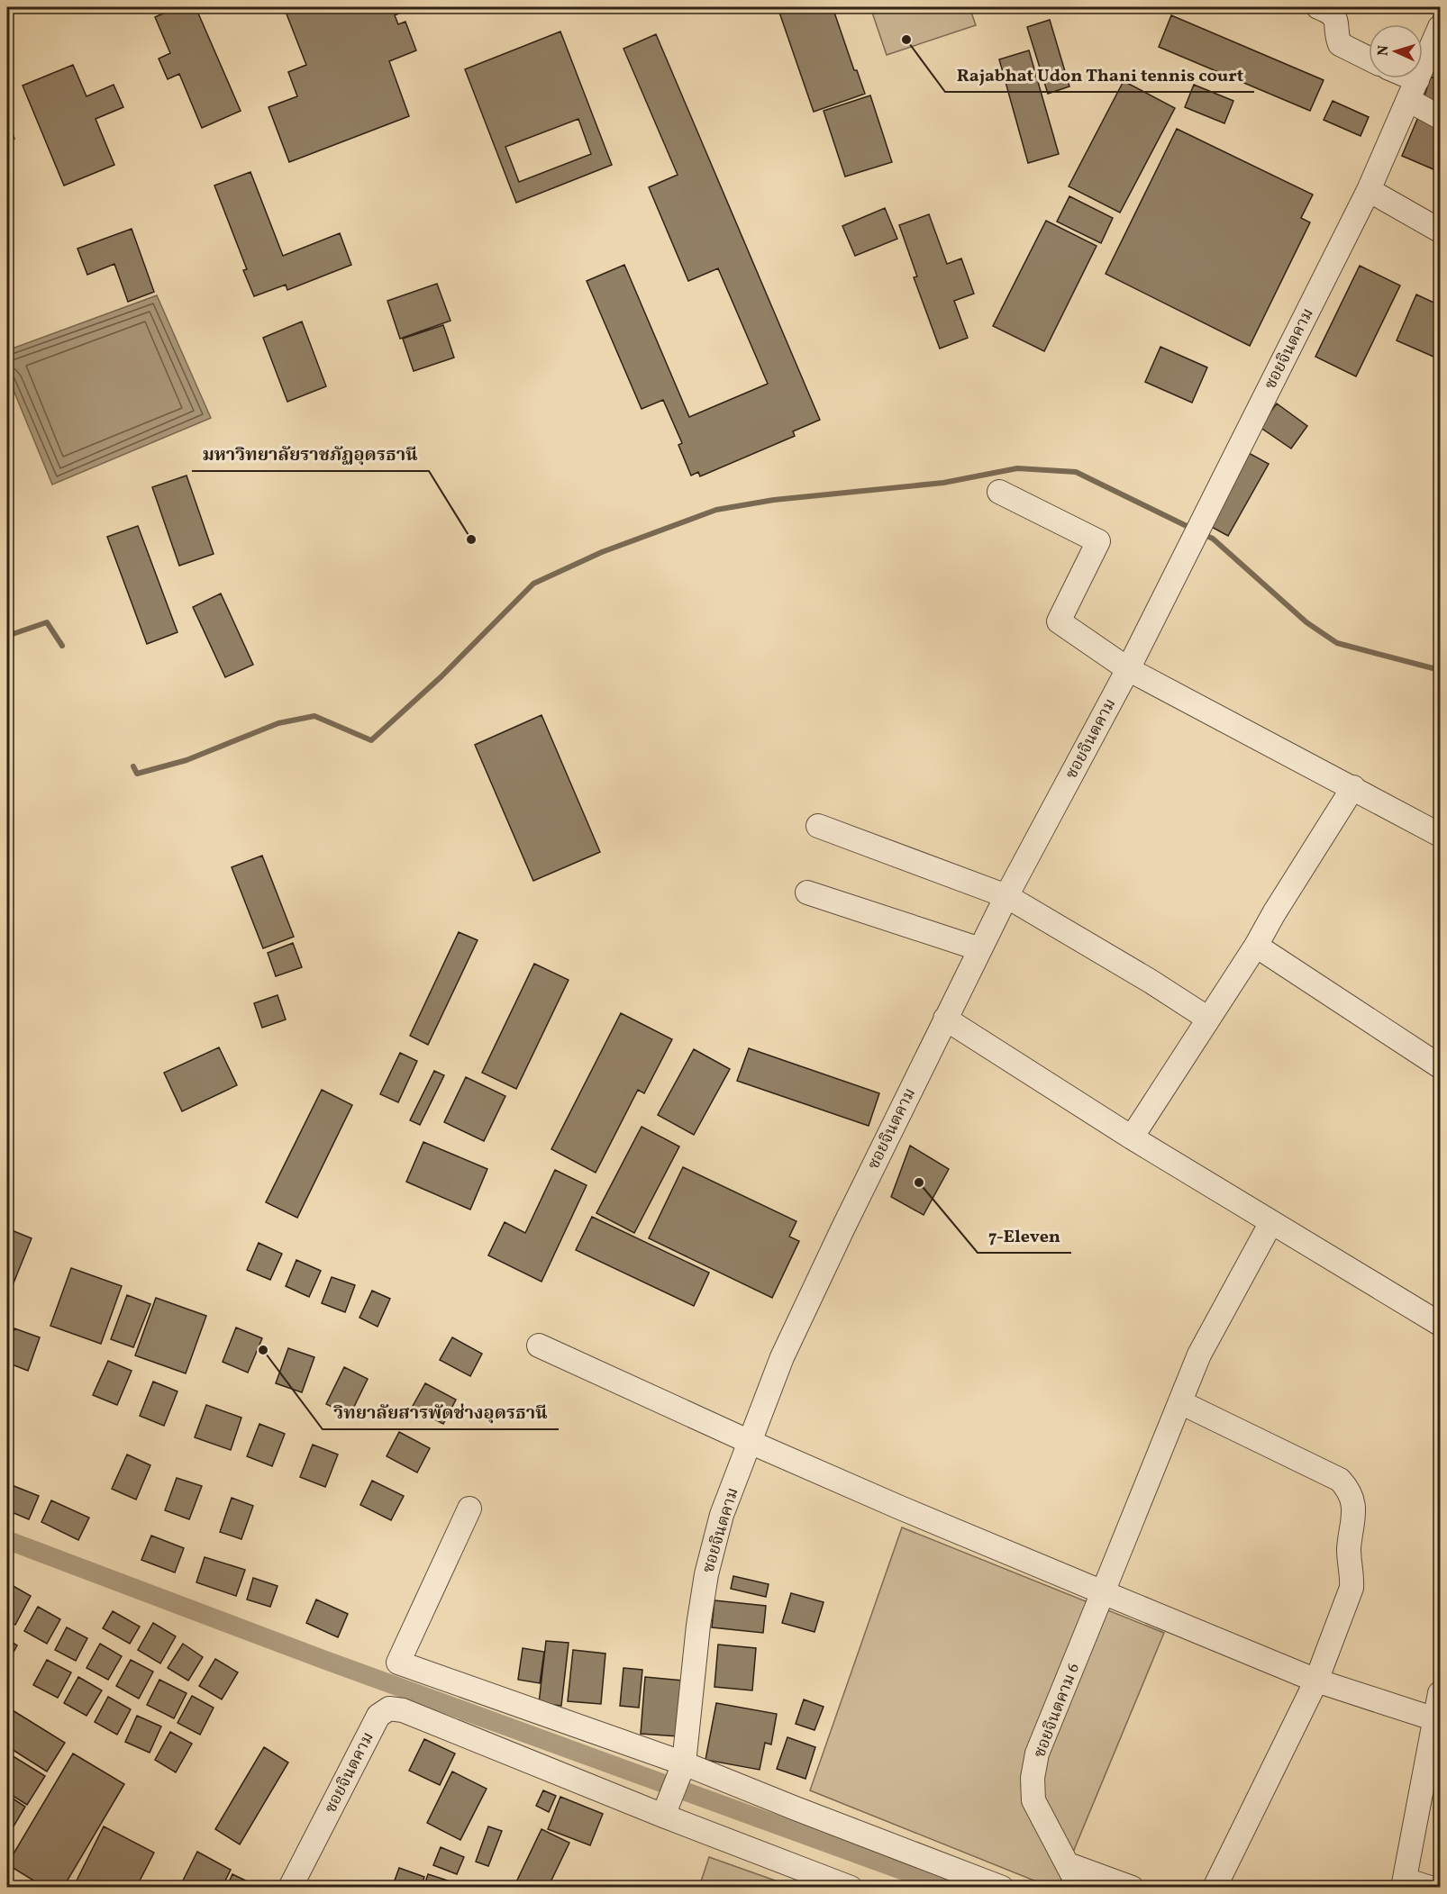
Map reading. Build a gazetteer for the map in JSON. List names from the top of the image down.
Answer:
{
  "streets": {
    "street": ["ซอยจินตคาม", "ซอยจินตคาม 6"]
  },
  "places": [
    "Rajabhat Udon Thani tennis court",
    "มหาวิทยาลัยราชภัฏอุดรธานี",
    "7-Eleven",
    "วิทยาลัยสารพัดช่างอุดรธานี"
  ],
  "north": "left"
}
